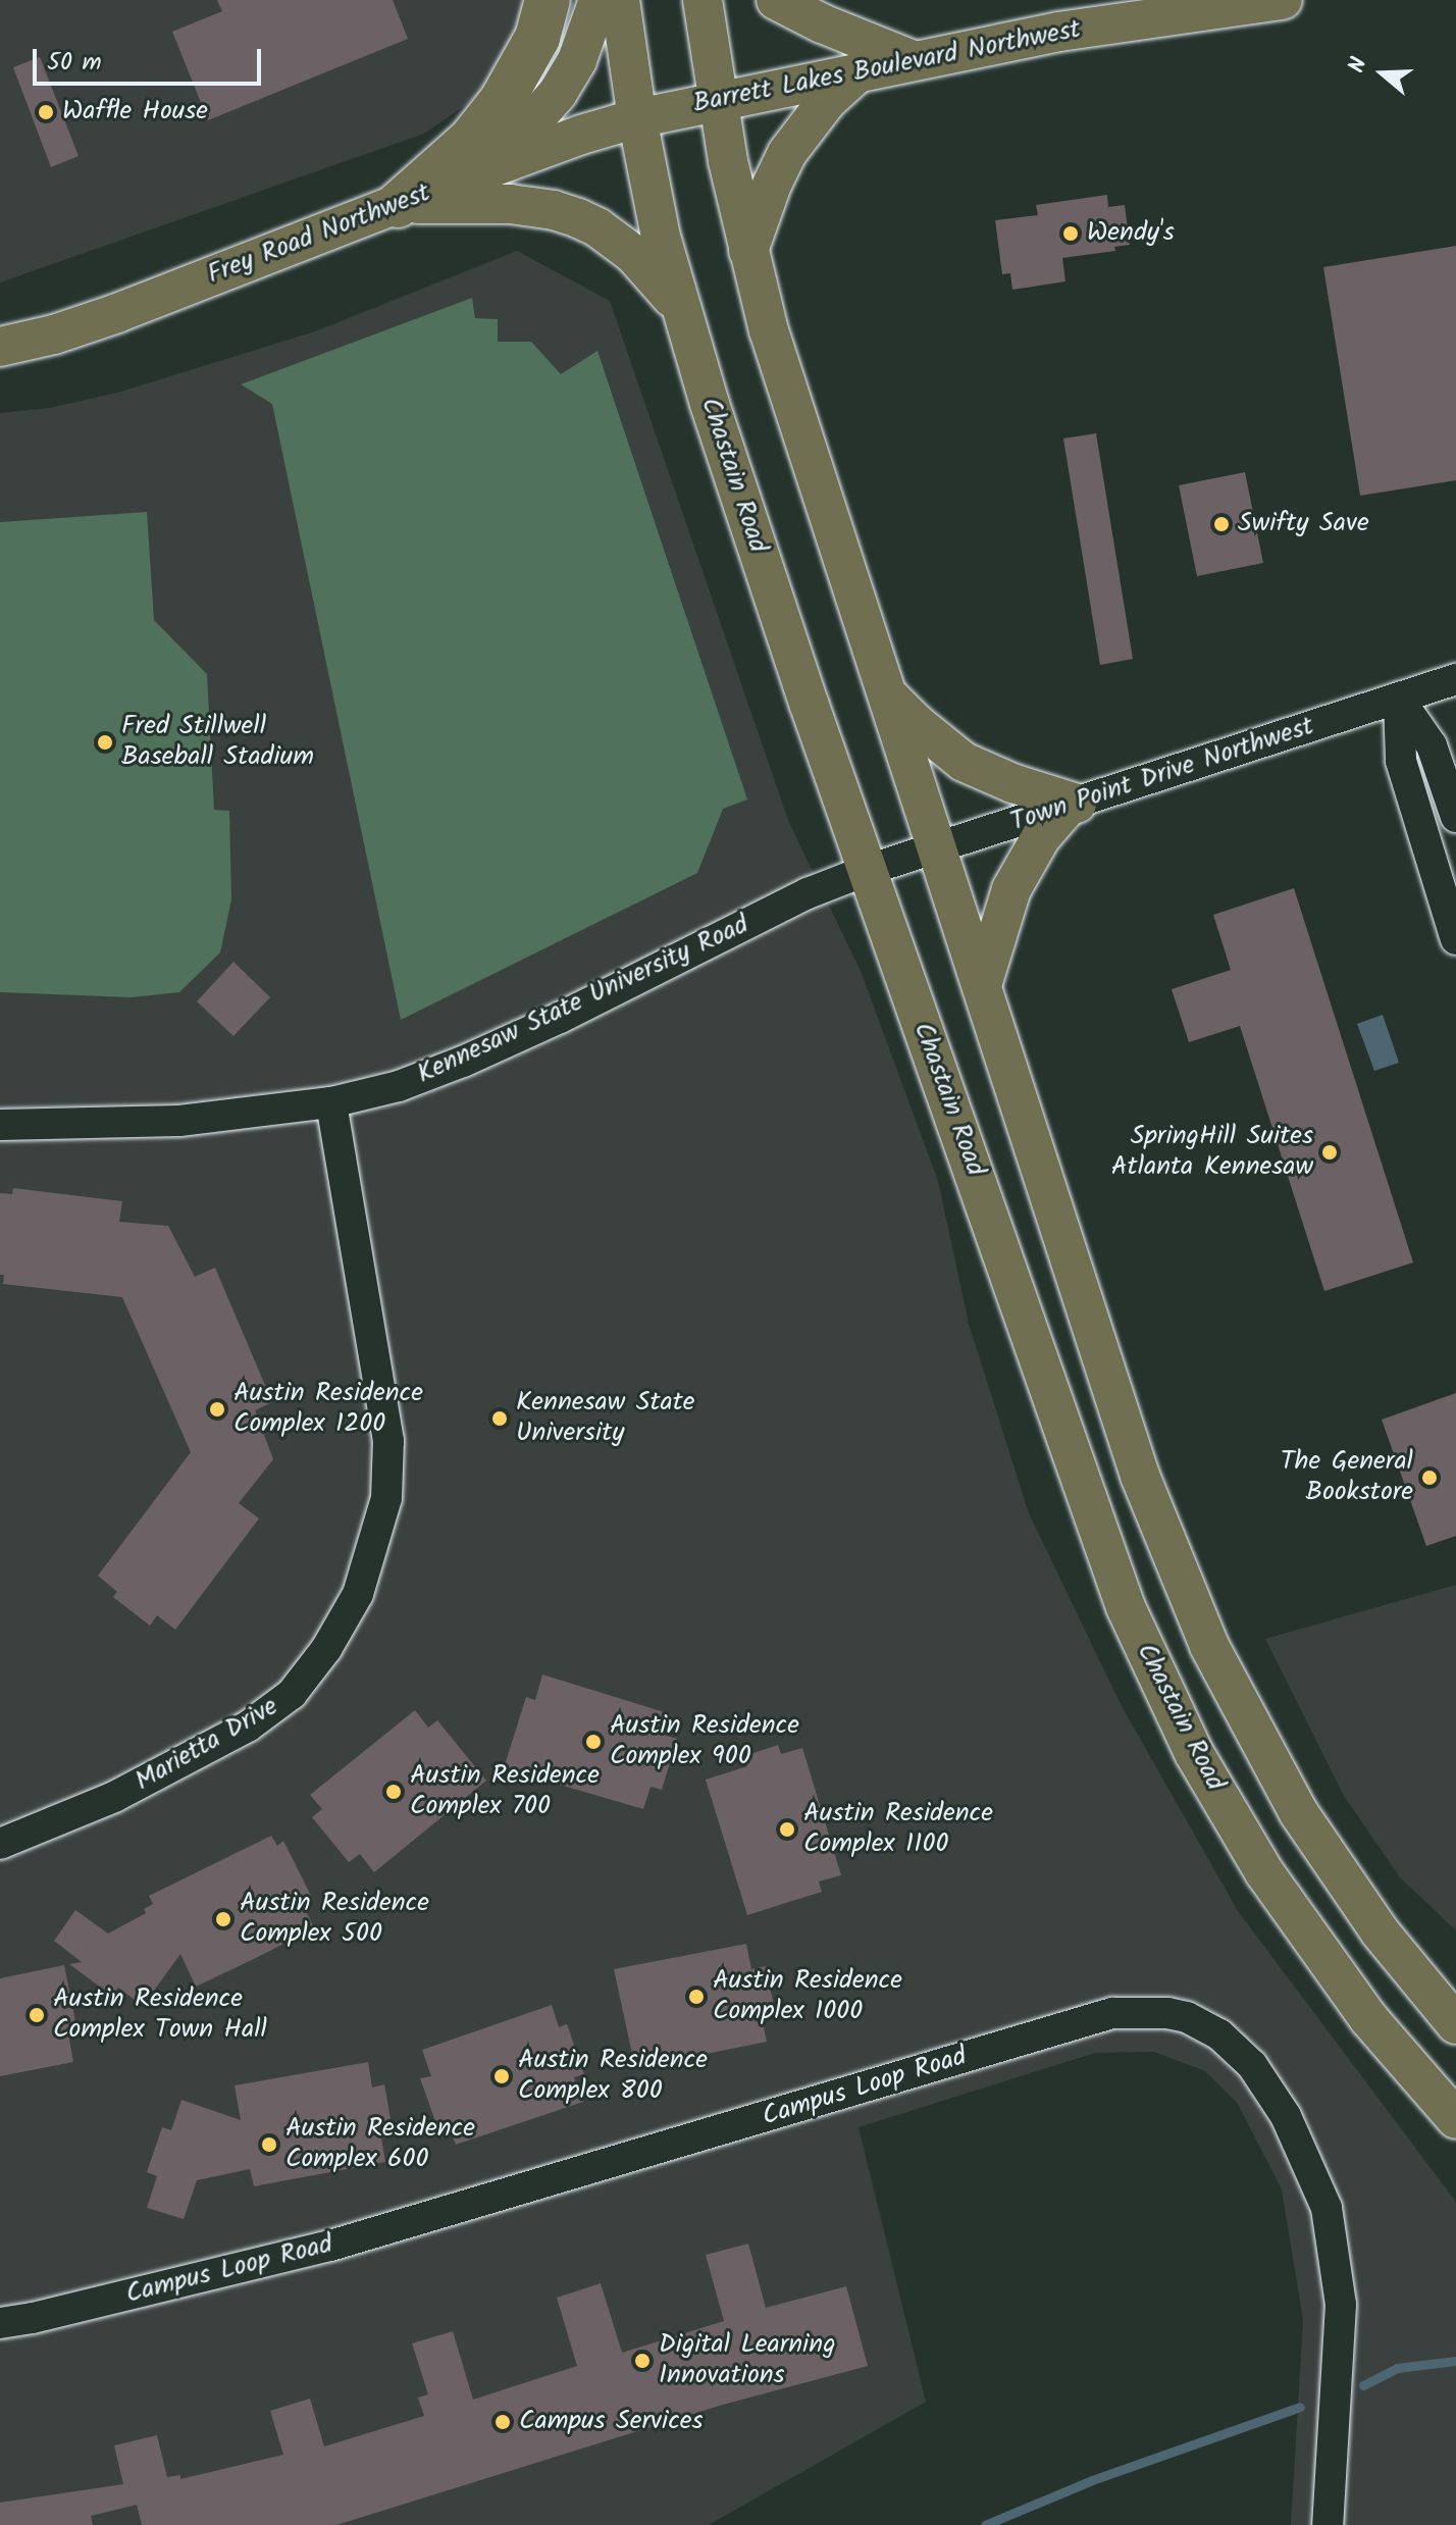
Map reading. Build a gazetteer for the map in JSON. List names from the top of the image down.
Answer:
{
  "streets": {
    "main road": ["Barrett Lakes Boulevard Northwest", "Frey Road Northwest", "Chastain Road"],
    "street": [
      "Town Point Drive Northwest",
      "Kennesaw State University Road",
      "Marietta Drive",
      "Campus Loop Road"
    ]
  },
  "crossings": [
    ["Barrett Lakes Boulevard Northwest", "Frey Road Northwest"],
    ["Barrett Lakes Boulevard Northwest", "Chastain Road"],
    ["Frey Road Northwest", "Chastain Road"],
    ["Chastain Road", "Town Point Drive Northwest"],
    ["Chastain Road", "Kennesaw State University Road"],
    ["Town Point Drive Northwest", "Kennesaw State University Road"],
    ["Kennesaw State University Road", "Marietta Drive"]
  ],
  "places": [
    "Waffle House",
    "Wendy's",
    "Swifty Save",
    "Fred Stillwell Baseball Stadium",
    "SpringHill Suites Atlanta Kennesaw",
    "Austin Residence Complex 1200",
    "Kennesaw State University",
    "The General Bookstore",
    "Austin Residence Complex 900",
    "Austin Residence Complex 700",
    "Austin Residence Complex 1100",
    "Austin Residence Complex 500",
    "Austin Residence Complex 1000",
    "Austin Residence Complex Town Hall",
    "Austin Residence Complex 800",
    "Austin Residence Complex 600",
    "Digital Learning Innovations",
    "Campus Services"
  ],
  "scale_bar": "50 m",
  "north": "left"
}
